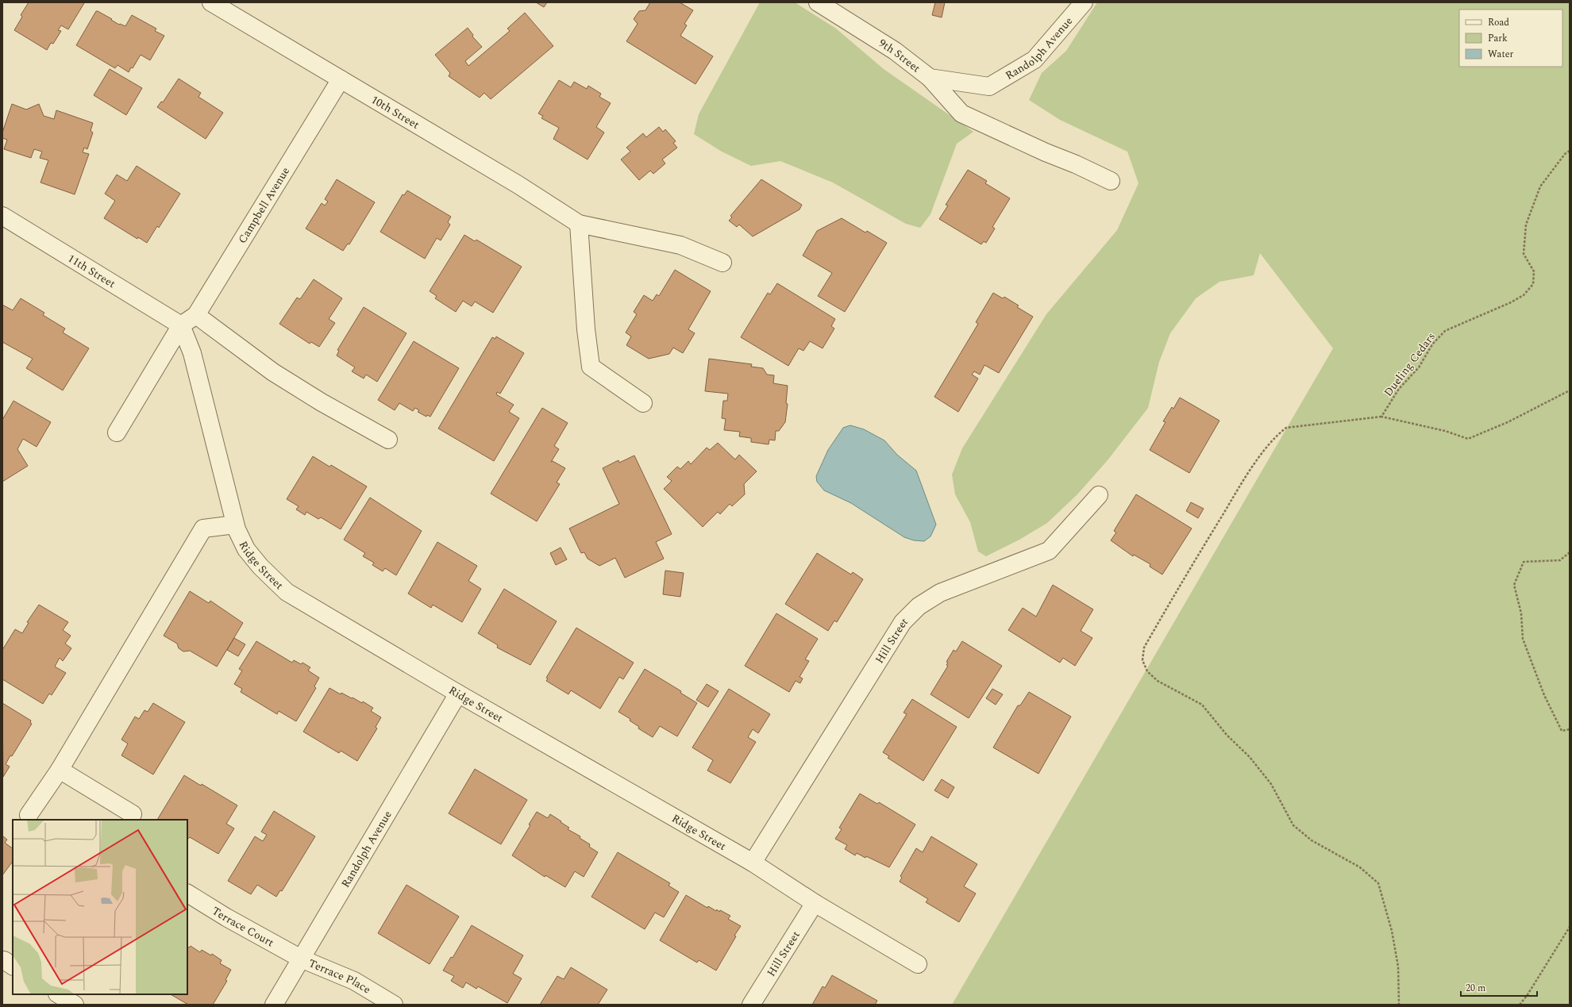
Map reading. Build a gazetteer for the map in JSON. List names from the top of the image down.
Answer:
{
  "streets": {
    "street": [
      "Randolph Avenue",
      "9th Street",
      "10th Street",
      "Campbell Avenue",
      "11th Street",
      "Ridge Street",
      "Hill Street",
      "Terrace Court",
      "Terrace Place"
    ],
    "path": ["Dueling Cedars"]
  },
  "crossings": [
    ["Randolph Avenue", "9th Street"],
    ["Randolph Avenue", "Ridge Street"],
    ["Randolph Avenue", "Terrace Court"],
    ["Randolph Avenue", "Terrace Place"],
    ["10th Street", "Campbell Avenue"],
    ["Campbell Avenue", "11th Street"],
    ["Campbell Avenue", "Ridge Street"],
    ["11th Street", "Ridge Street"],
    ["Ridge Street", "Hill Street"],
    ["Terrace Court", "Terrace Place"]
  ],
  "legend": ["Road", "Park", "Water"],
  "scale_bar": "20 m"
}
